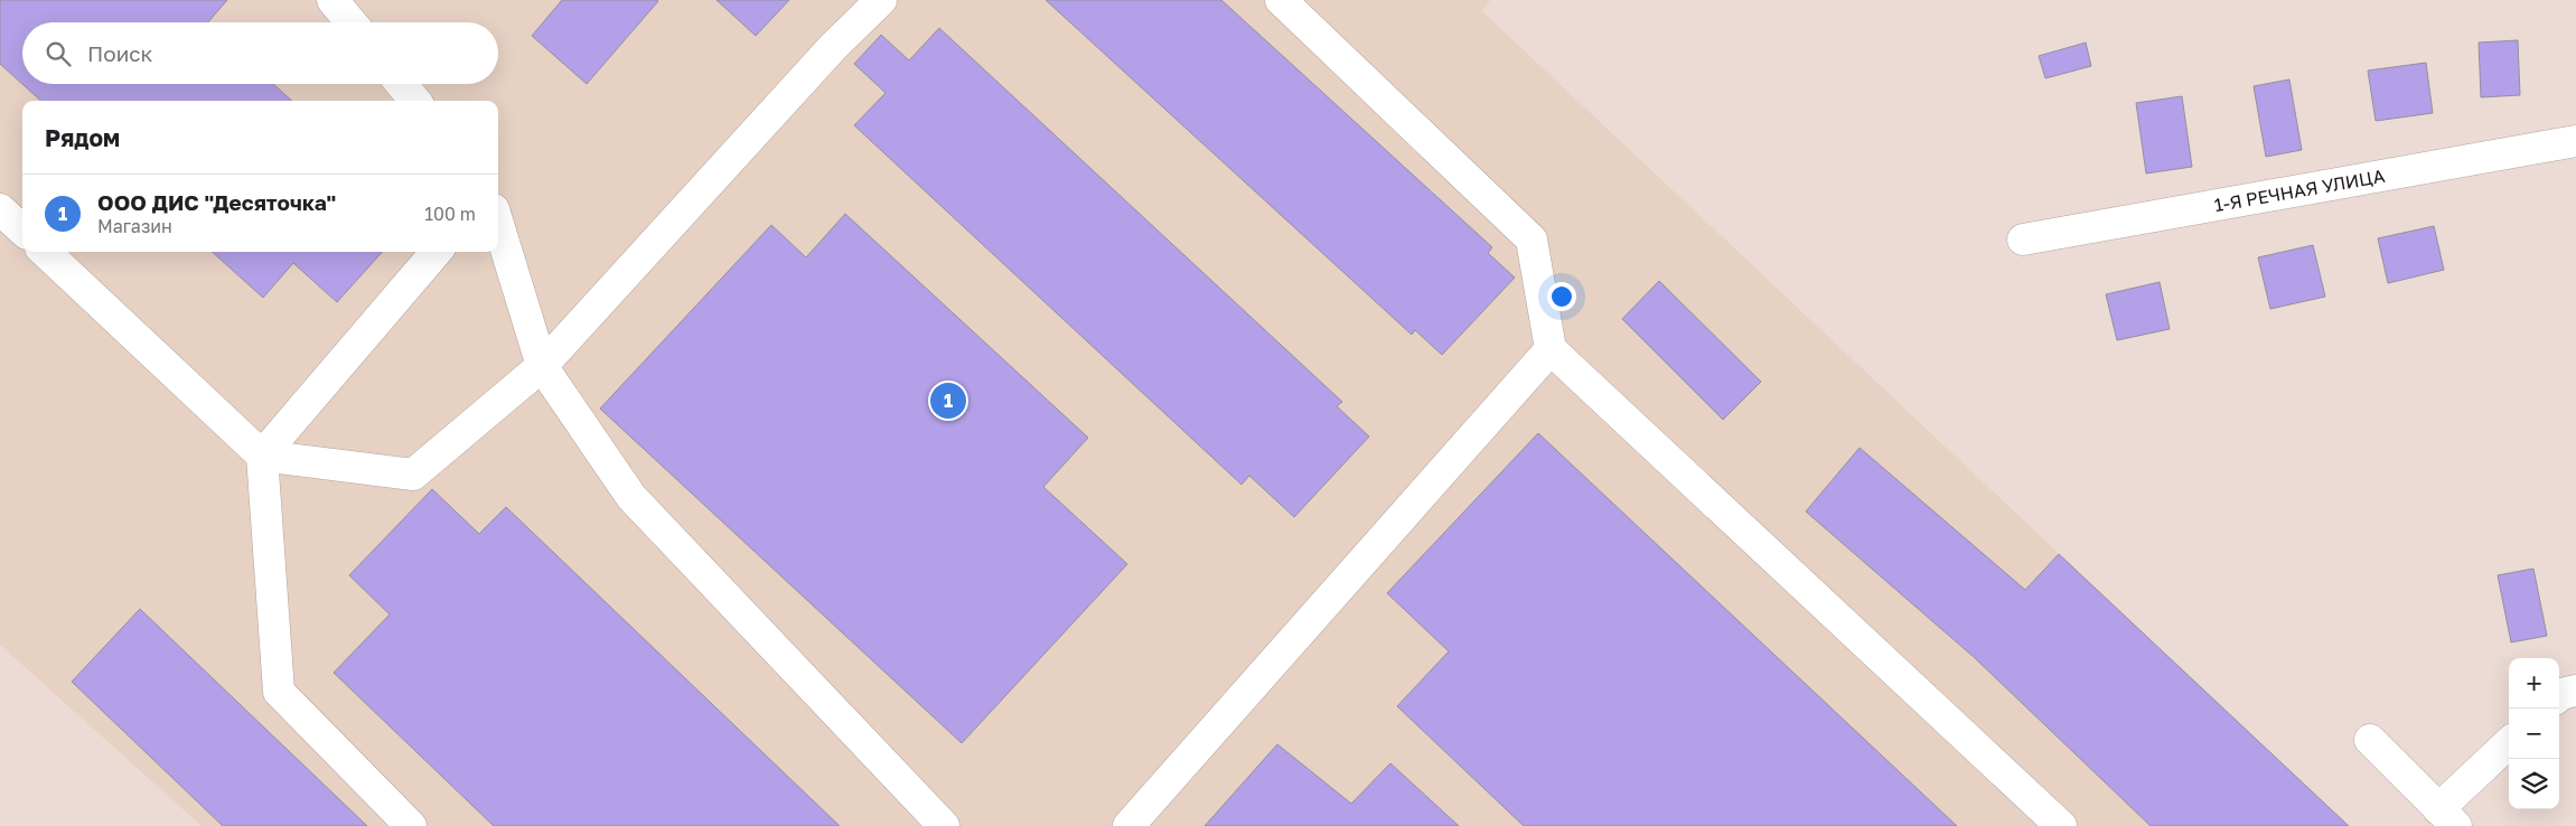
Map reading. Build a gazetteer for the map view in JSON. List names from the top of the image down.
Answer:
{
  "streets": {
    "street": ["1-Я РЕЧНАЯ УЛИЦА"]
  },
  "page": {
    "search": "Поиск",
    "heading": "Рядом",
    "list": [
      {
        "mark": "1",
        "name": "ООО ДИС \"Десяточка\"",
        "note": "Магазин",
        "value": "100 m"
      }
    ],
    "pins": "1",
    "map_buttons": ["+", "−"]
  }
}
